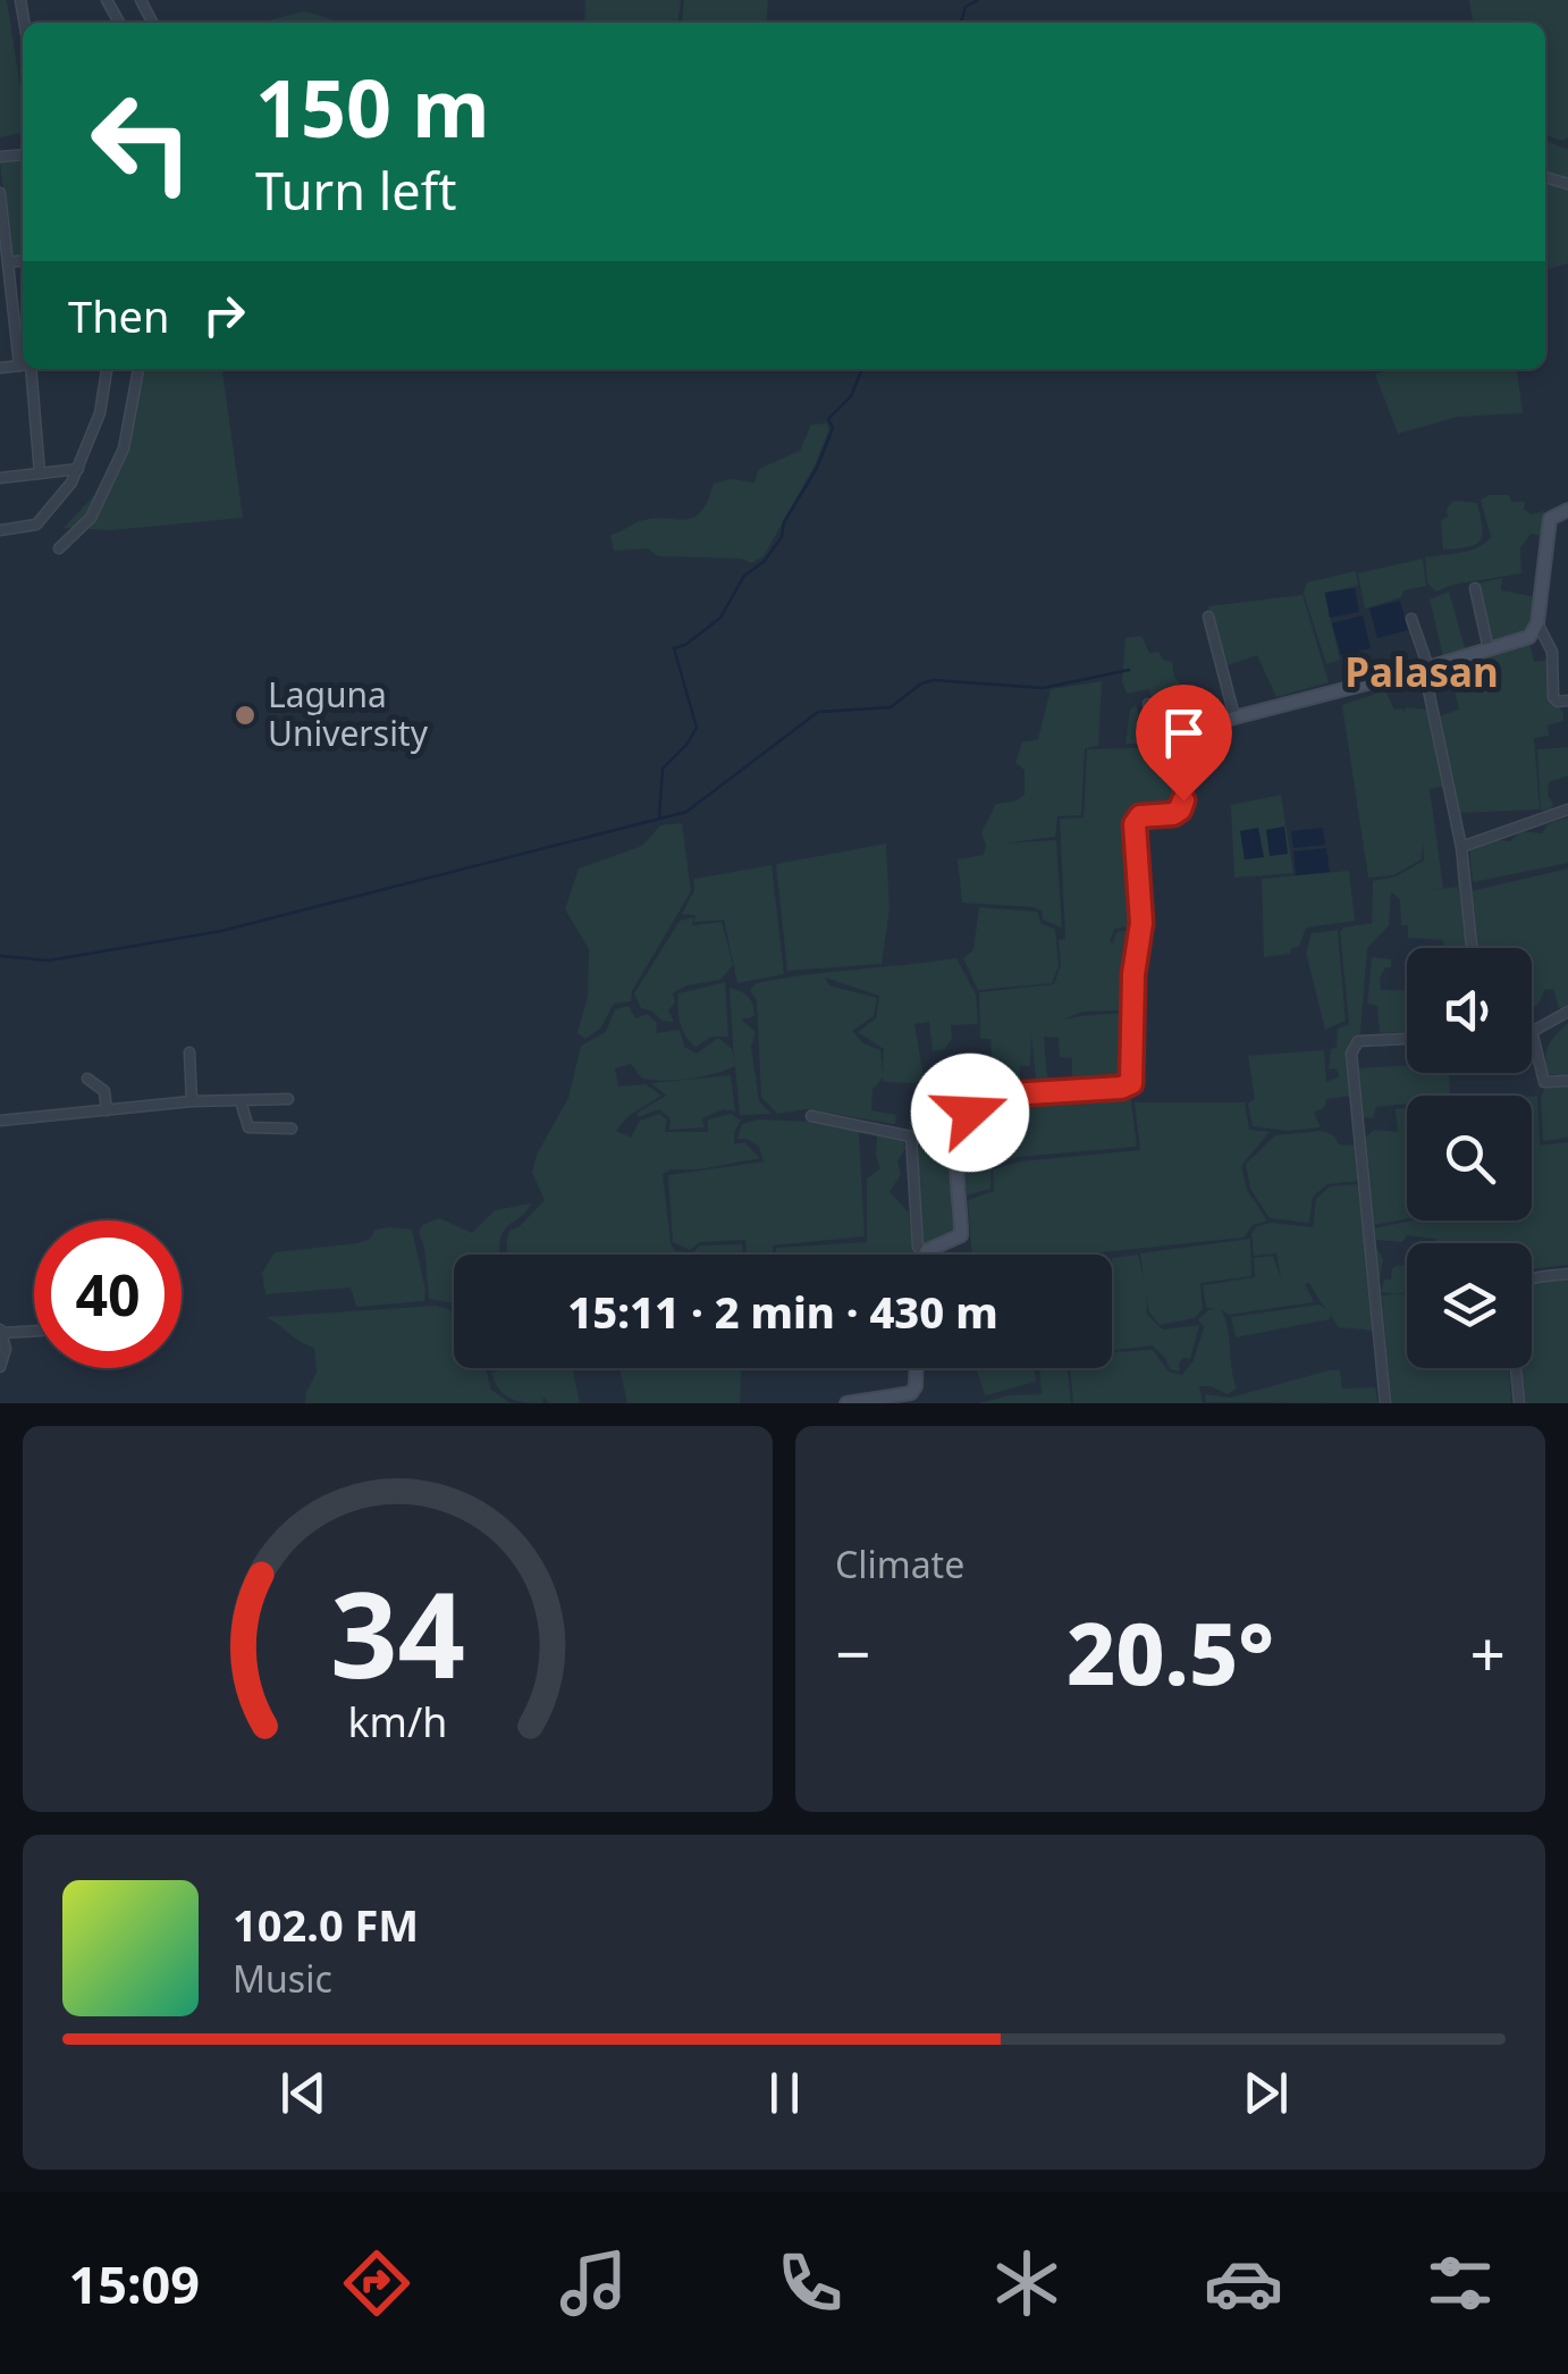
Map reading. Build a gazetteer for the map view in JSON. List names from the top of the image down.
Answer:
{
  "districts": ["Palasan"],
  "places": ["Laguna University"],
  "page": {
    "turn": ["150 m", "Turn left"],
    "then": "Then",
    "limit": "40",
    "trip": "15:11 · 2 min · 430 m",
    "tile": "Climate",
    "heat": ["−", "20.5°", "+"],
    "song": ["102.0 FM", "Music"],
    "tabs": "15:09",
    "gauge": ["34", "km/h"]
  }
}
